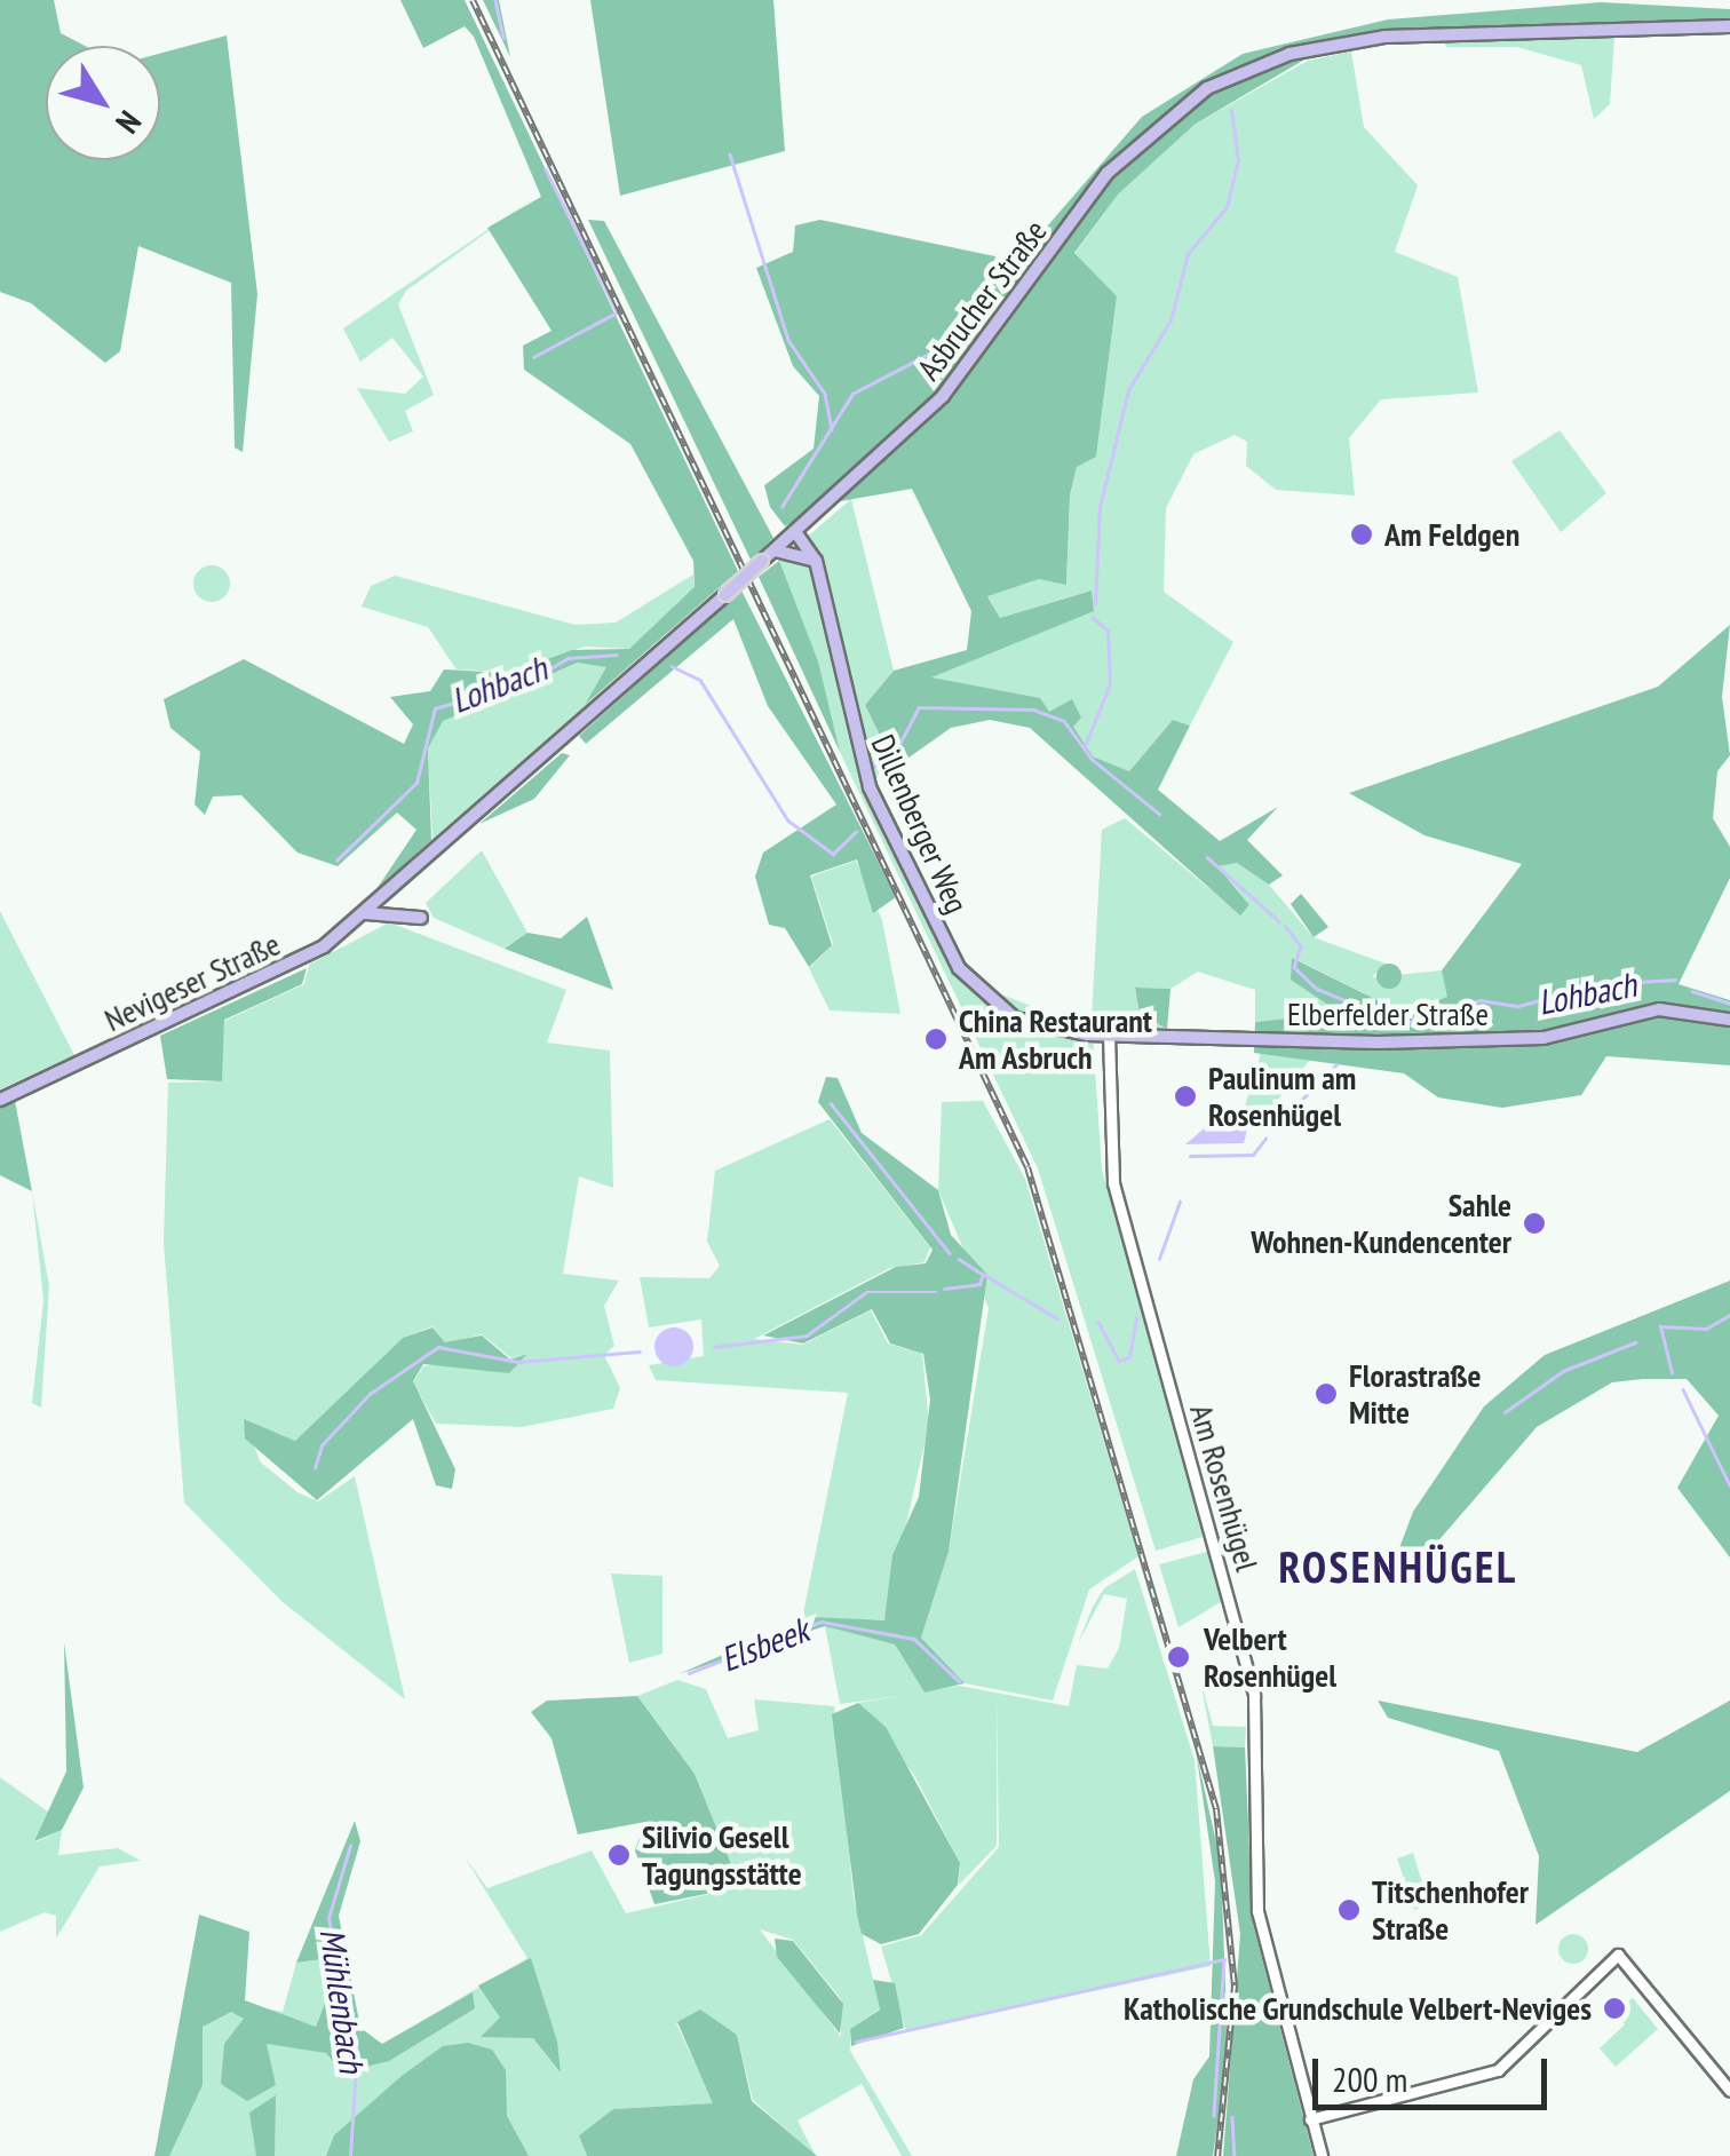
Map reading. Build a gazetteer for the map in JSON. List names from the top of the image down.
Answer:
{
  "streets": {
    "main road": [
      "Asbrucher Straße",
      "Dillenberger Weg",
      "Nevigeser Straße",
      "Elberfelder Straße"
    ],
    "street": ["Am Rosenhügel"]
  },
  "crossings": [
    ["Asbrucher Straße", "Dillenberger Weg"],
    ["Asbrucher Straße", "Nevigeser Straße"],
    ["Dillenberger Weg", "Elberfelder Straße"],
    ["Dillenberger Weg", "Am Rosenhügel"],
    ["Elberfelder Straße", "Am Rosenhügel"]
  ],
  "districts": ["ROSENHÜGEL"],
  "water": ["Lohbach", "Elsbeek", "Mühlenbach"],
  "places": [
    "Am Feldgen",
    "China Restaurant Am Asbruch",
    "Paulinum am Rosenhügel",
    "Sahle Wohnen-Kundencenter",
    "Florastraße Mitte",
    "Velbert Rosenhügel",
    "Silivio Gesell Tagungsstätte",
    "Titschenhofer Straße",
    "Katholische Grundschule Velbert-Neviges"
  ],
  "scale_bar": "200 m",
  "north": "bottom right"
}
